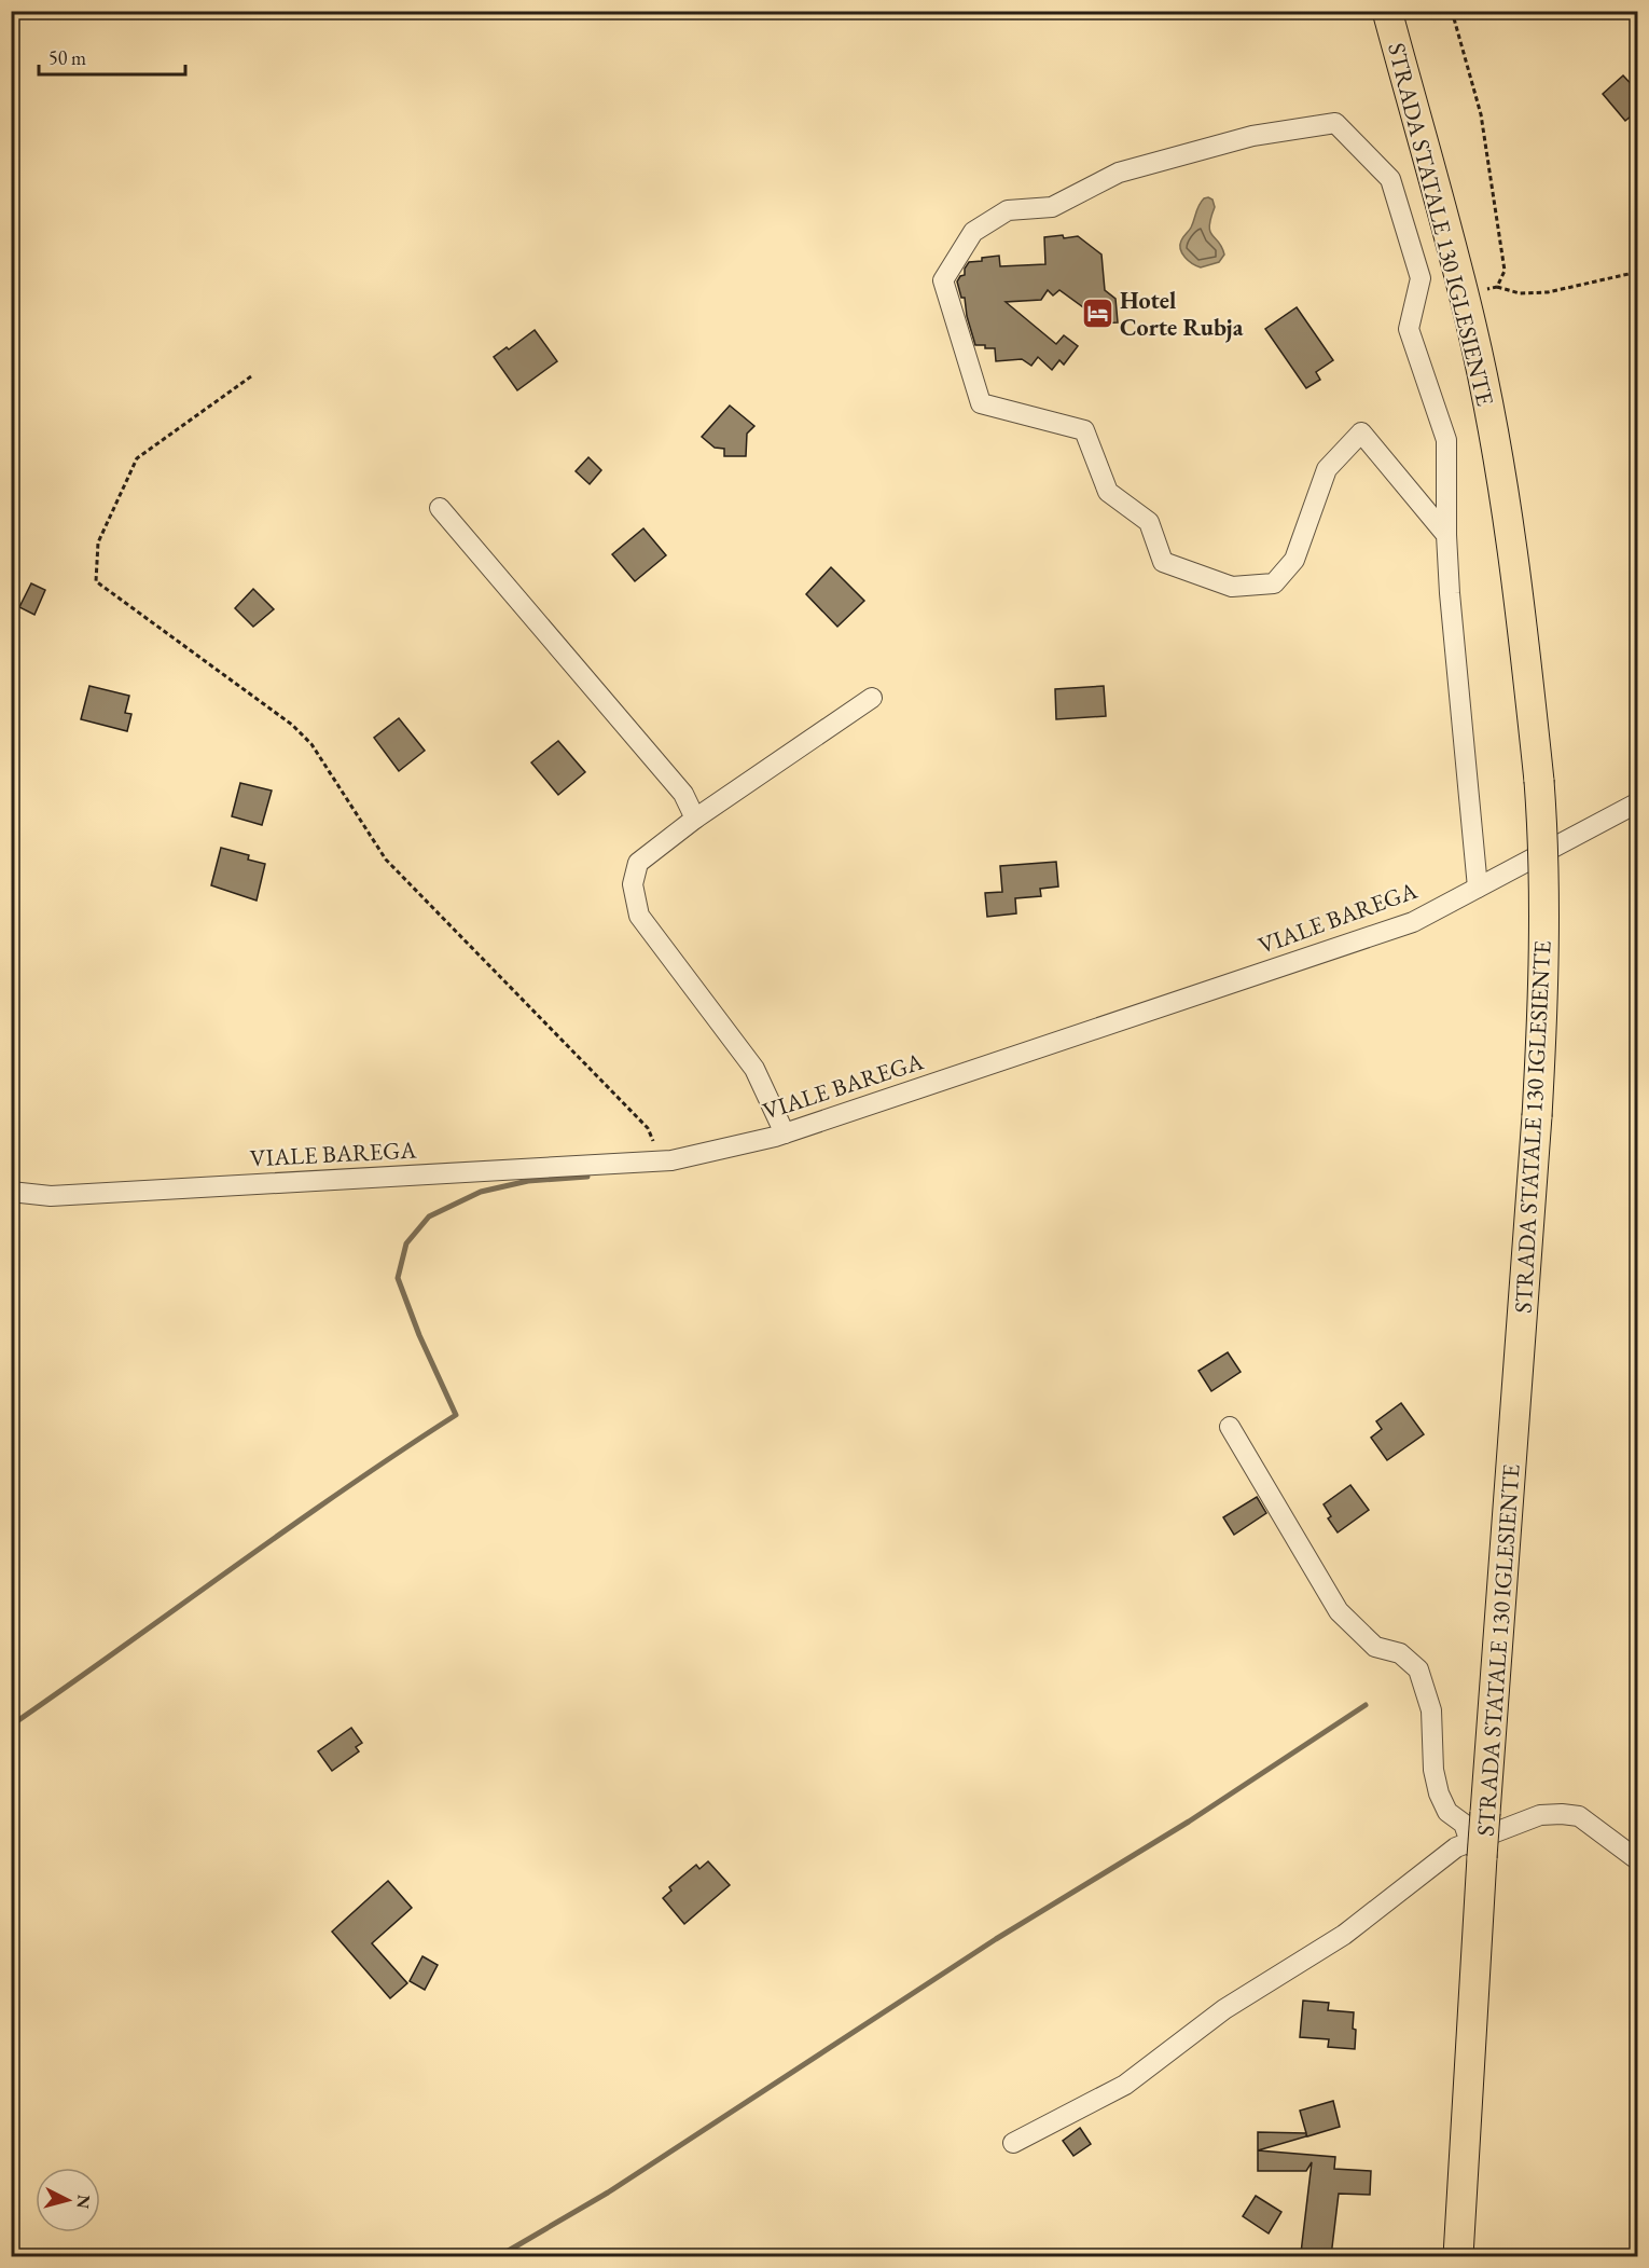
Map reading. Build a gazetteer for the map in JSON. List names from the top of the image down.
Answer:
{
  "streets": {
    "highway": ["STRADA STATALE 130 IGLESIENTE"],
    "street": ["VIALE BAREGA"]
  },
  "places": {
    "hotel": ["Hotel Corte Rubja"]
  },
  "scale_bar": "50 m",
  "north": "right"
}
